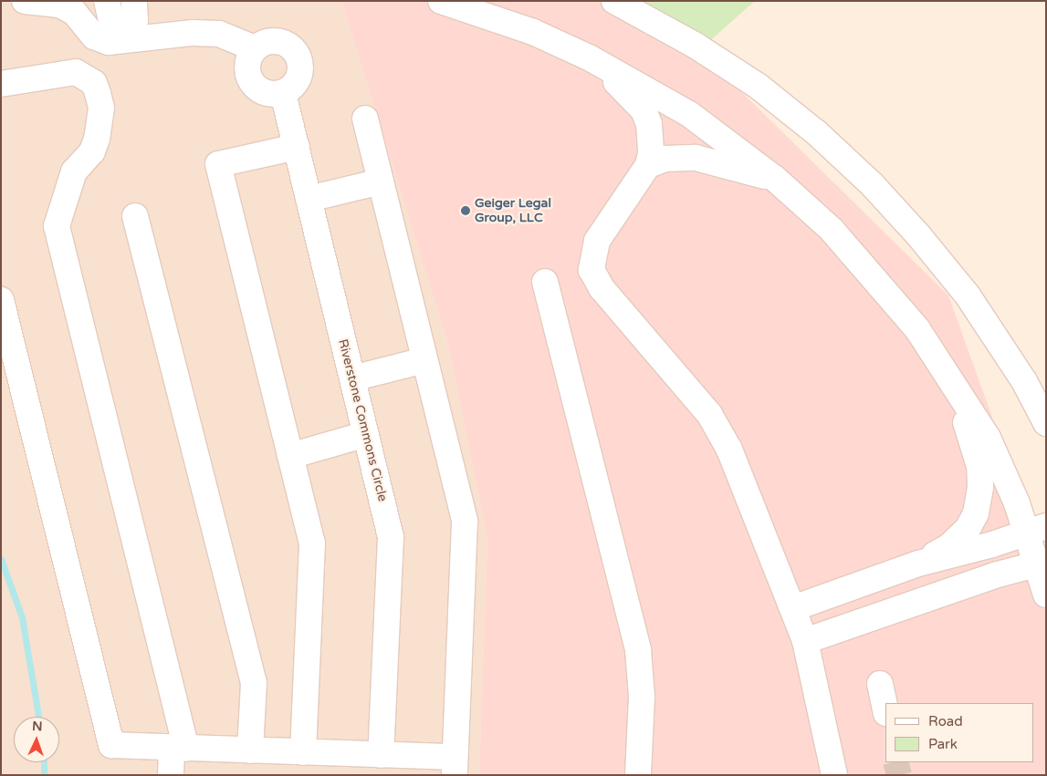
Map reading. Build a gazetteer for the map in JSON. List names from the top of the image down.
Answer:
{
  "streets": {
    "street": ["Riverstone Commons Circle"]
  },
  "places": ["Geiger Legal Group, LLC"],
  "legend": ["Road", "Park"],
  "north": "top"
}
